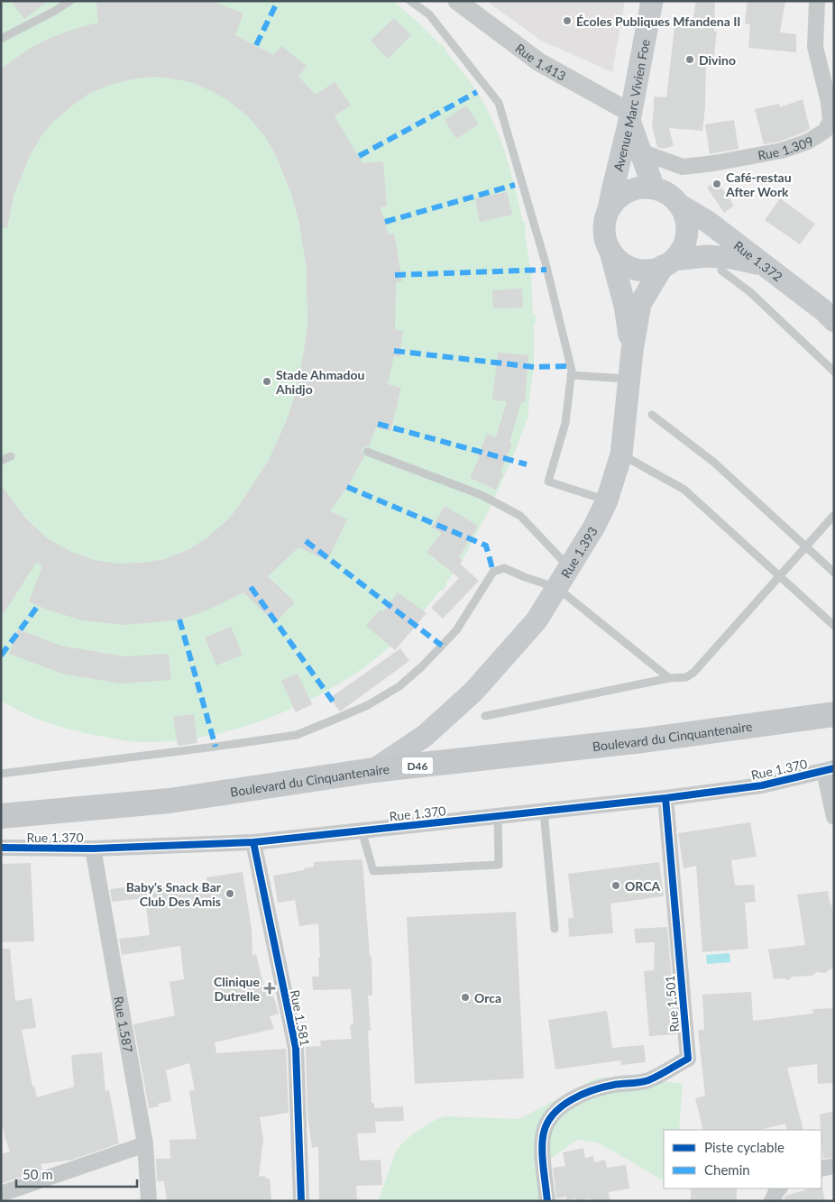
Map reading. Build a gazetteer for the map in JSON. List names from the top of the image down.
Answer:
{
  "streets": {
    "main road": [
      "Avenue Marc Vivien Foe",
      "Rue 1.372",
      "Rue 1.393",
      "Boulevard du Cinquantenaire",
      "D46"
    ],
    "street": [
      "Rue 1.413",
      "Rue 1.309",
      "Rue 1.370",
      "Rue 1.501",
      "Rue 1.581",
      "Rue 1.587"
    ]
  },
  "crossings": [
    ["Rue 1.413", "Avenue Marc Vivien Foe"],
    ["Avenue Marc Vivien Foe", "Rue 1.372"],
    ["Avenue Marc Vivien Foe", "Rue 1.393"],
    ["Rue 1.372", "Rue 1.393"],
    ["Rue 1.393", "Boulevard du Cinquantenaire"],
    ["Rue 1.370", "Rue 1.501"],
    ["Rue 1.370", "Rue 1.581"],
    ["Rue 1.370", "Rue 1.587"]
  ],
  "places": {
    "other": [
      "Écoles Publiques Mfandena II",
      "Divino",
      "Café-restau After Work",
      "Stade Ahmadou Ahidjo",
      "ORCA",
      "Baby's Snack Bar Club Des Amis",
      "Orca"
    ],
    "health": ["Clinique Dutrelle"]
  },
  "legend": ["Piste cyclable", "Chemin"],
  "scale_bar": "50 m"
}
